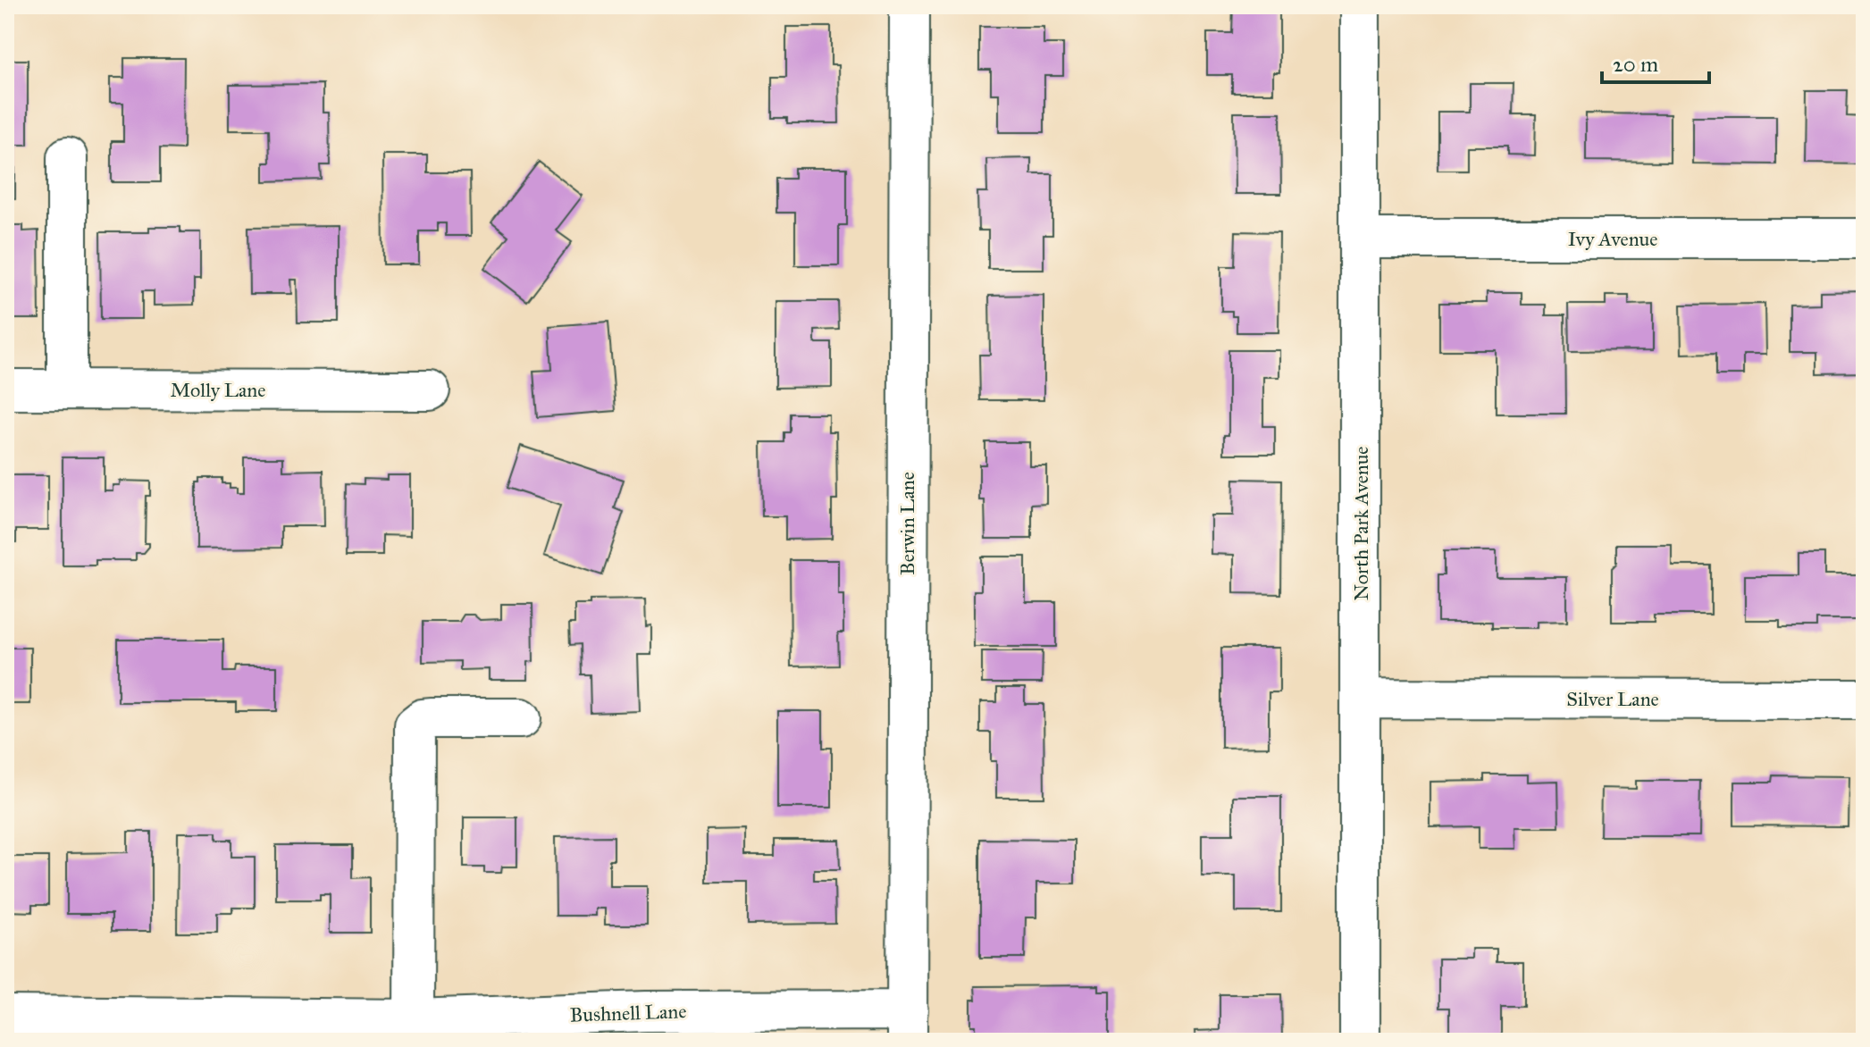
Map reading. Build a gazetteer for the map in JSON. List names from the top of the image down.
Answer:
{
  "streets": {
    "street": [
      "Ivy Avenue",
      "Molly Lane",
      "Berwin Lane",
      "North Park Avenue",
      "Silver Lane",
      "Bushnell Lane"
    ]
  },
  "crossings": [
    ["Ivy Avenue", "North Park Avenue"],
    ["Berwin Lane", "Bushnell Lane"],
    ["North Park Avenue", "Silver Lane"]
  ],
  "scale_bar": "20 m"
}
